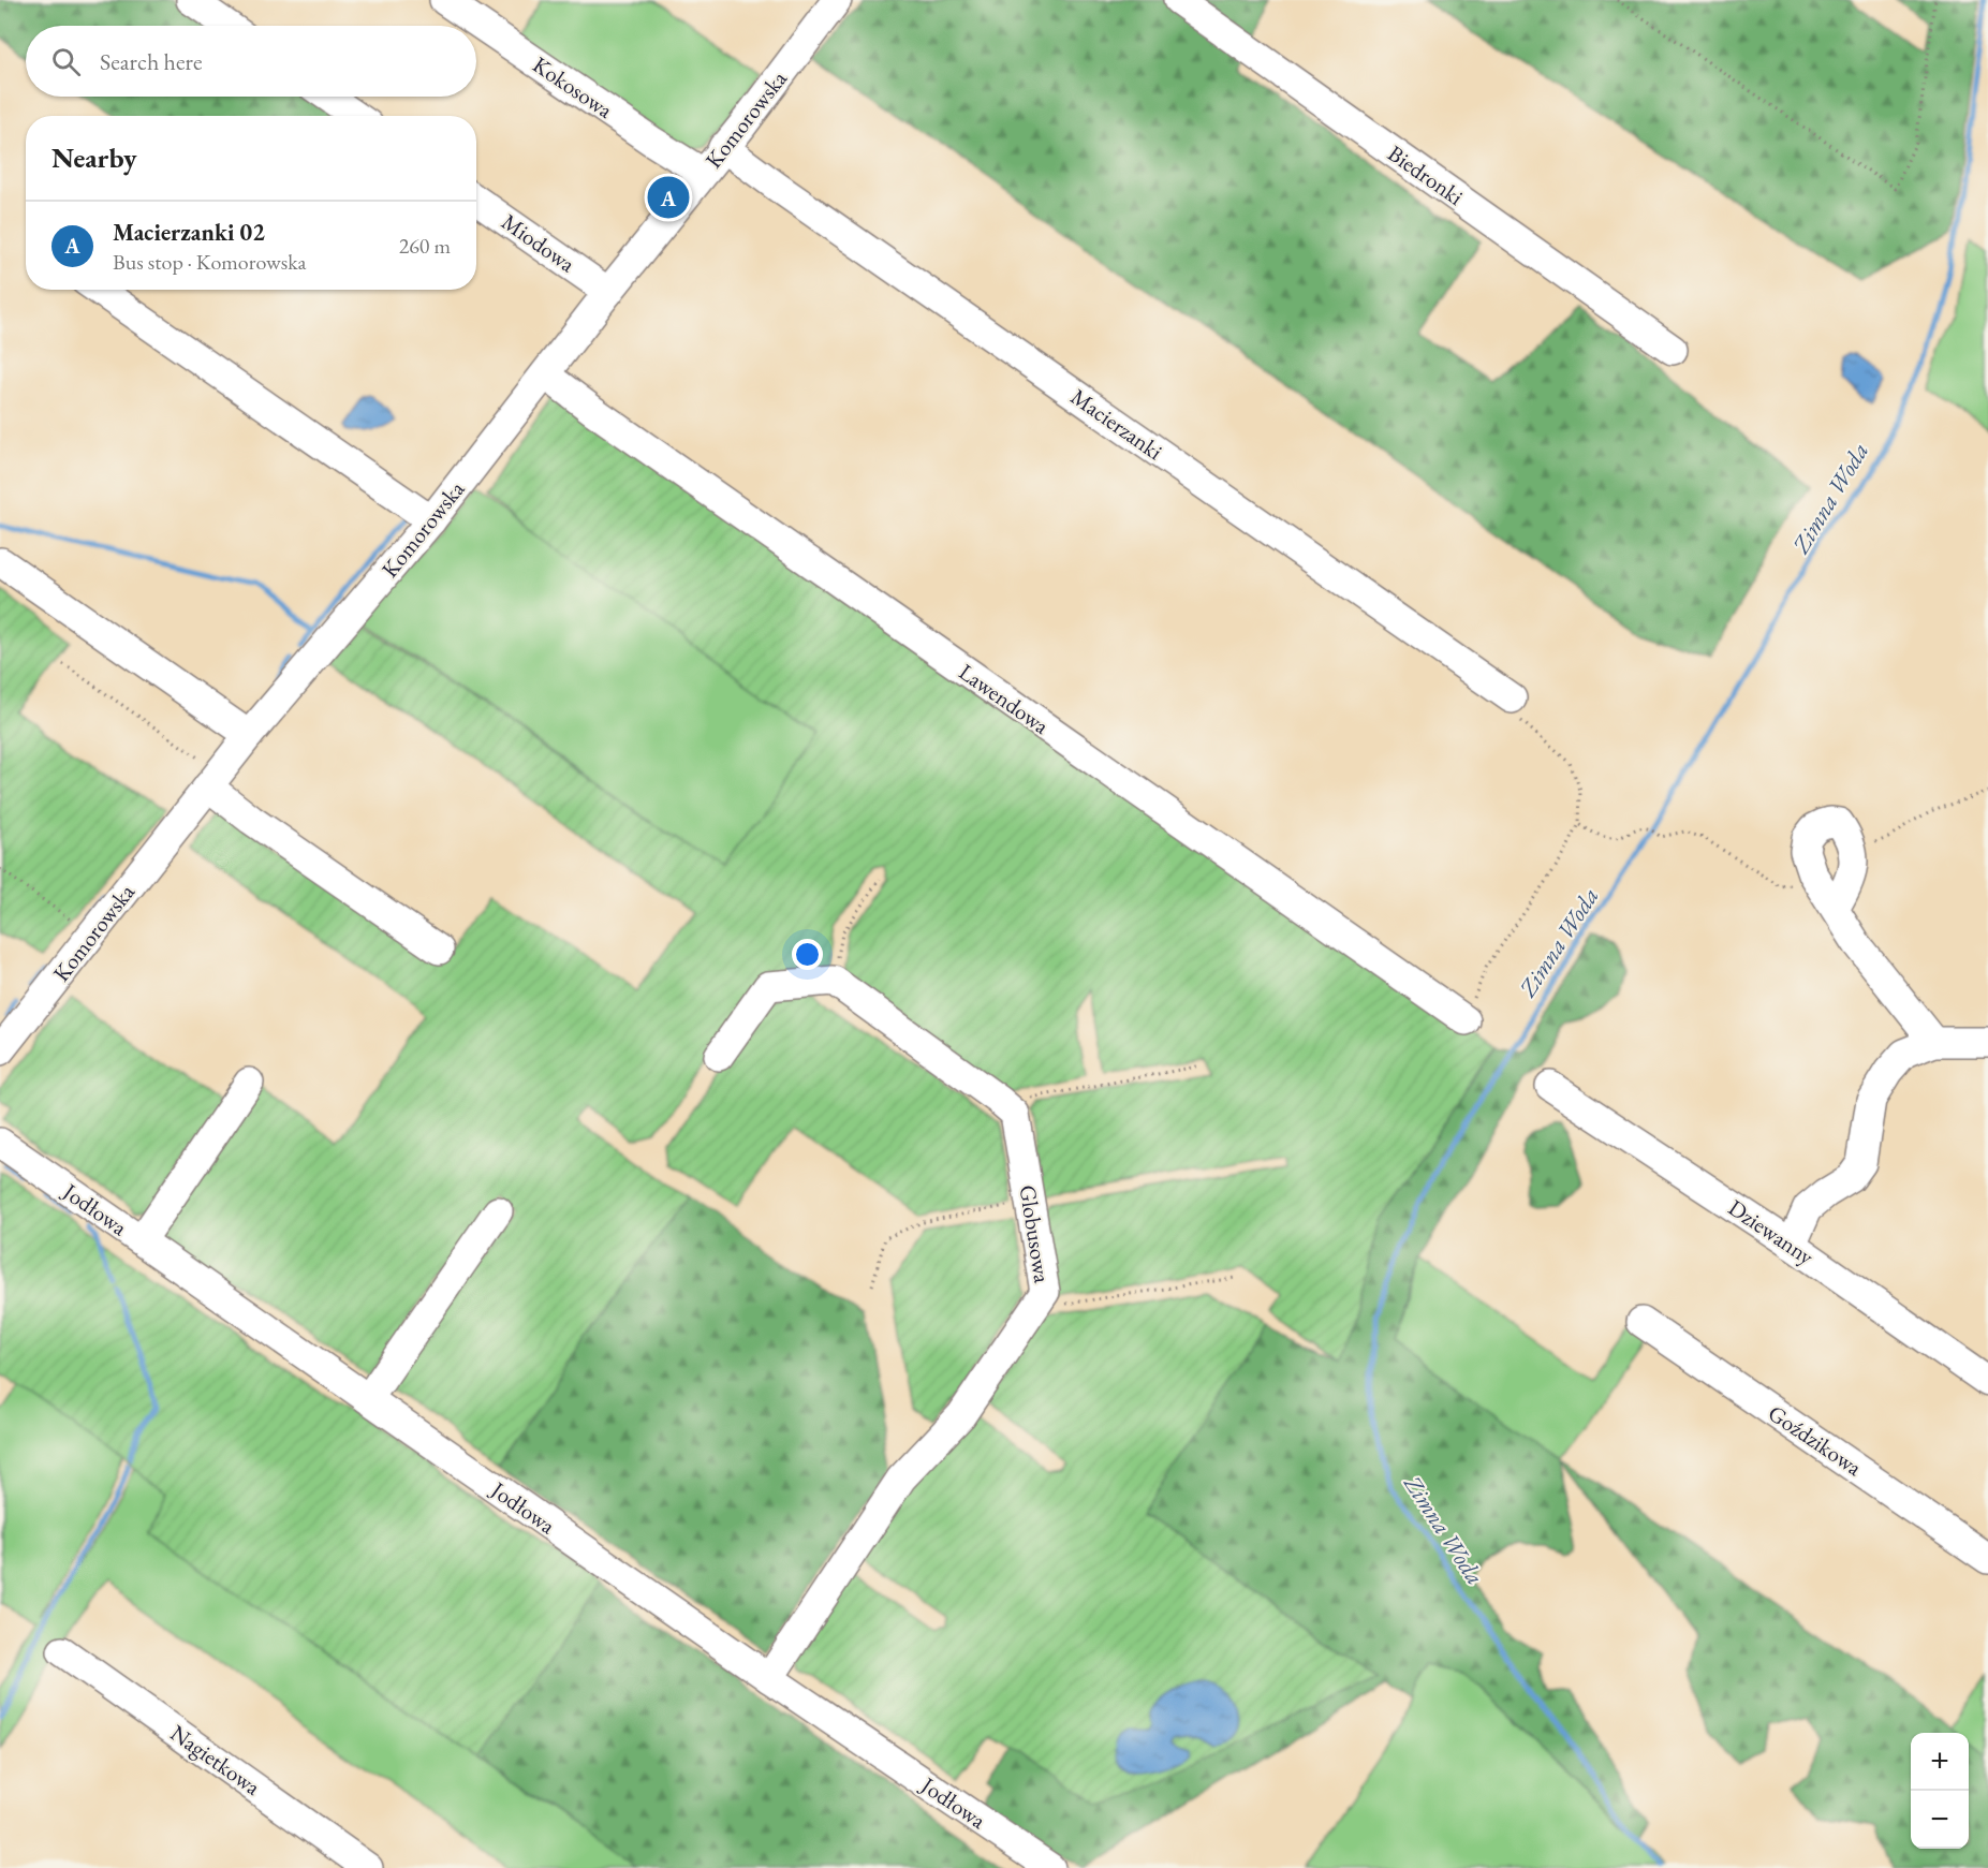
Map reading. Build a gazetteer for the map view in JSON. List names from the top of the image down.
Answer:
{
  "streets": {
    "street": [
      "Kokosowa",
      "Komorowska",
      "Biedronki",
      "Miodowa",
      "Macierzanki",
      "Lawendowa",
      "Jodłowa",
      "Dziewanny",
      "Globusowa",
      "Goździkowa",
      "Nagietkowa"
    ]
  },
  "crossings": [
    ["Kokosowa", "Komorowska"],
    ["Komorowska", "Miodowa"],
    ["Komorowska", "Macierzanki"],
    ["Komorowska", "Lawendowa"],
    ["Jodłowa", "Globusowa"]
  ],
  "water": ["Zimna Woda"],
  "page": {
    "search": "Search here",
    "heading": "Nearby",
    "pins": "A",
    "list": [
      {
        "mark": "A",
        "name": "Macierzanki 02",
        "note": "Bus stop · Komorowska",
        "value": "260 m"
      }
    ],
    "map_buttons": ["+", "−"]
  }
}
